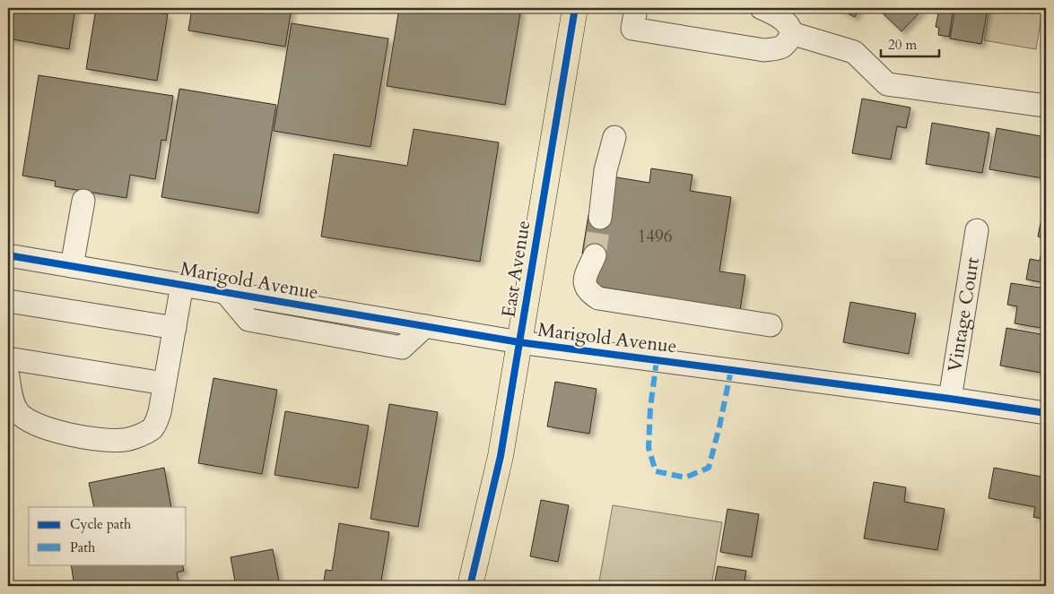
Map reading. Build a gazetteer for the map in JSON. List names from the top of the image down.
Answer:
{
  "streets": {
    "main road": ["East Avenue"],
    "street": ["Marigold Avenue", "Vintage Court"]
  },
  "crossings": [
    ["East Avenue", "Marigold Avenue"],
    ["Marigold Avenue", "Vintage Court"]
  ],
  "house_numbers": ["1496"],
  "legend": ["Cycle path", "Path"],
  "scale_bar": "20 m"
}
